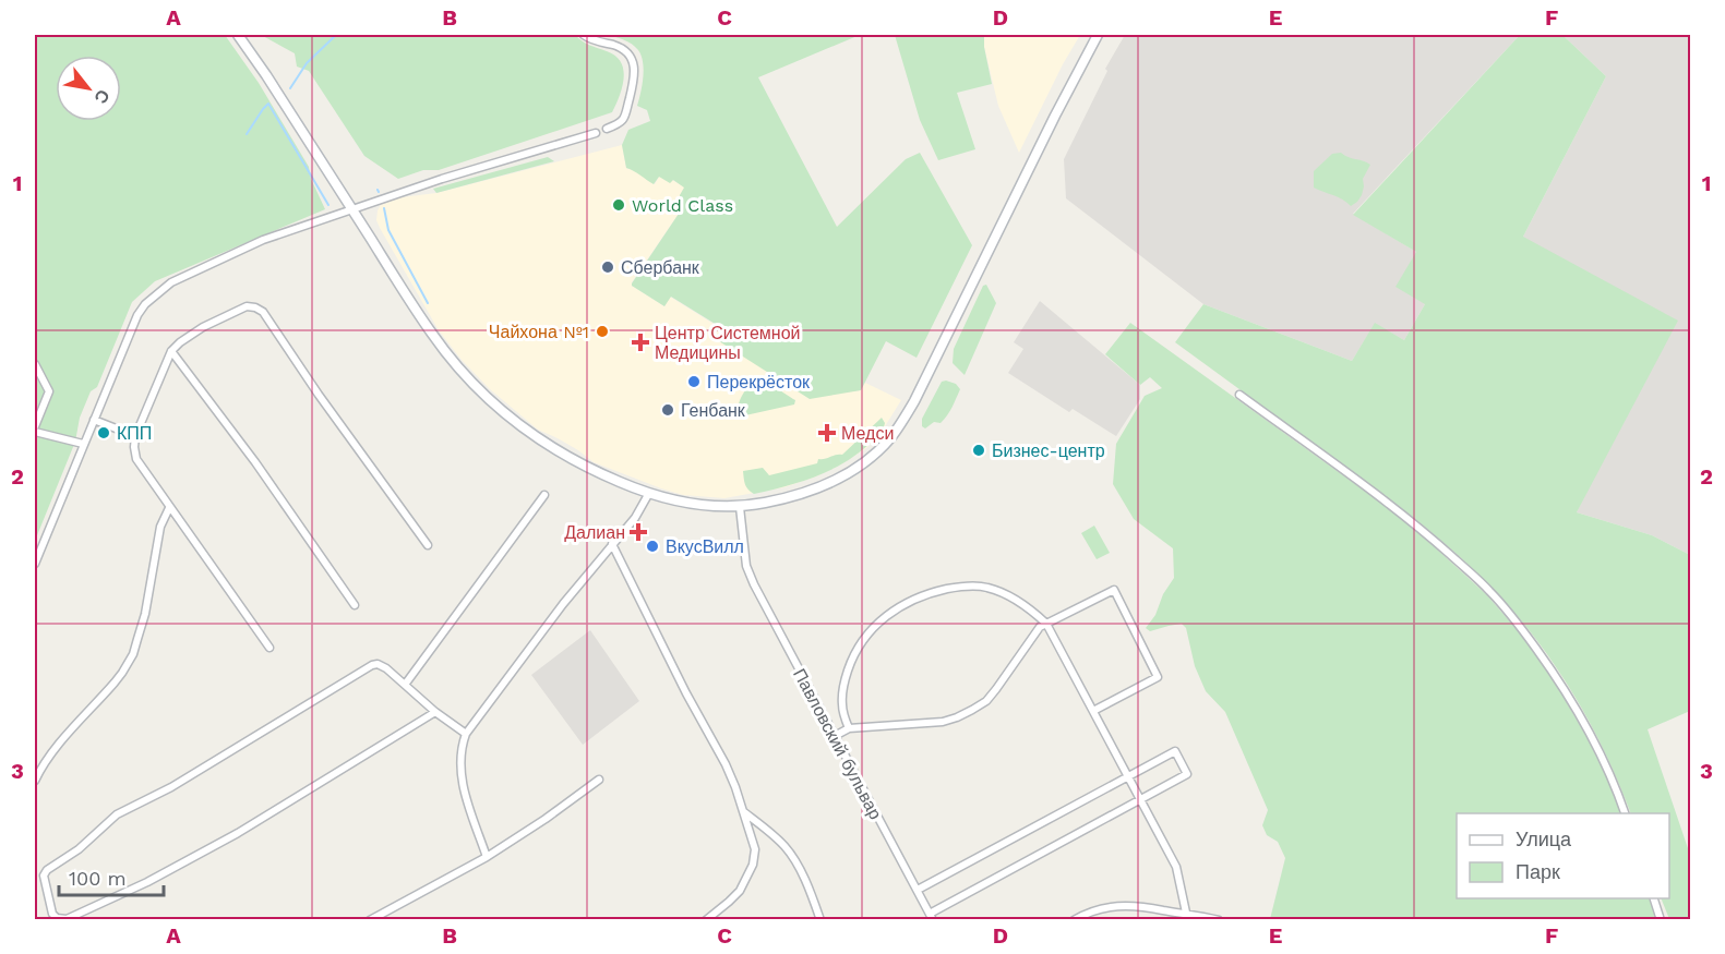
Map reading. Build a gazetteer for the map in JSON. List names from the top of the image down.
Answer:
{
  "streets": {
    "street": ["Павловский бульвар"]
  },
  "places": {
    "other": [
      "World Class",
      "Сбербанк",
      "Чайхона №1",
      "Перекрёсток",
      "Генбанк",
      "КПП",
      "Бизнес-центр",
      "ВкусВилл"
    ],
    "health": ["Центр Системной Медицины", "Медси", "Далиан"]
  },
  "legend": ["Улица", "Парк"],
  "scale_bar": "100 m",
  "north": "bottom right",
  "grid": {
    "columns": [
      "A",
      "B",
      "C",
      "D",
      "E",
      "F"
    ],
    "rows": ["1", "2", "3"]
  }
}
